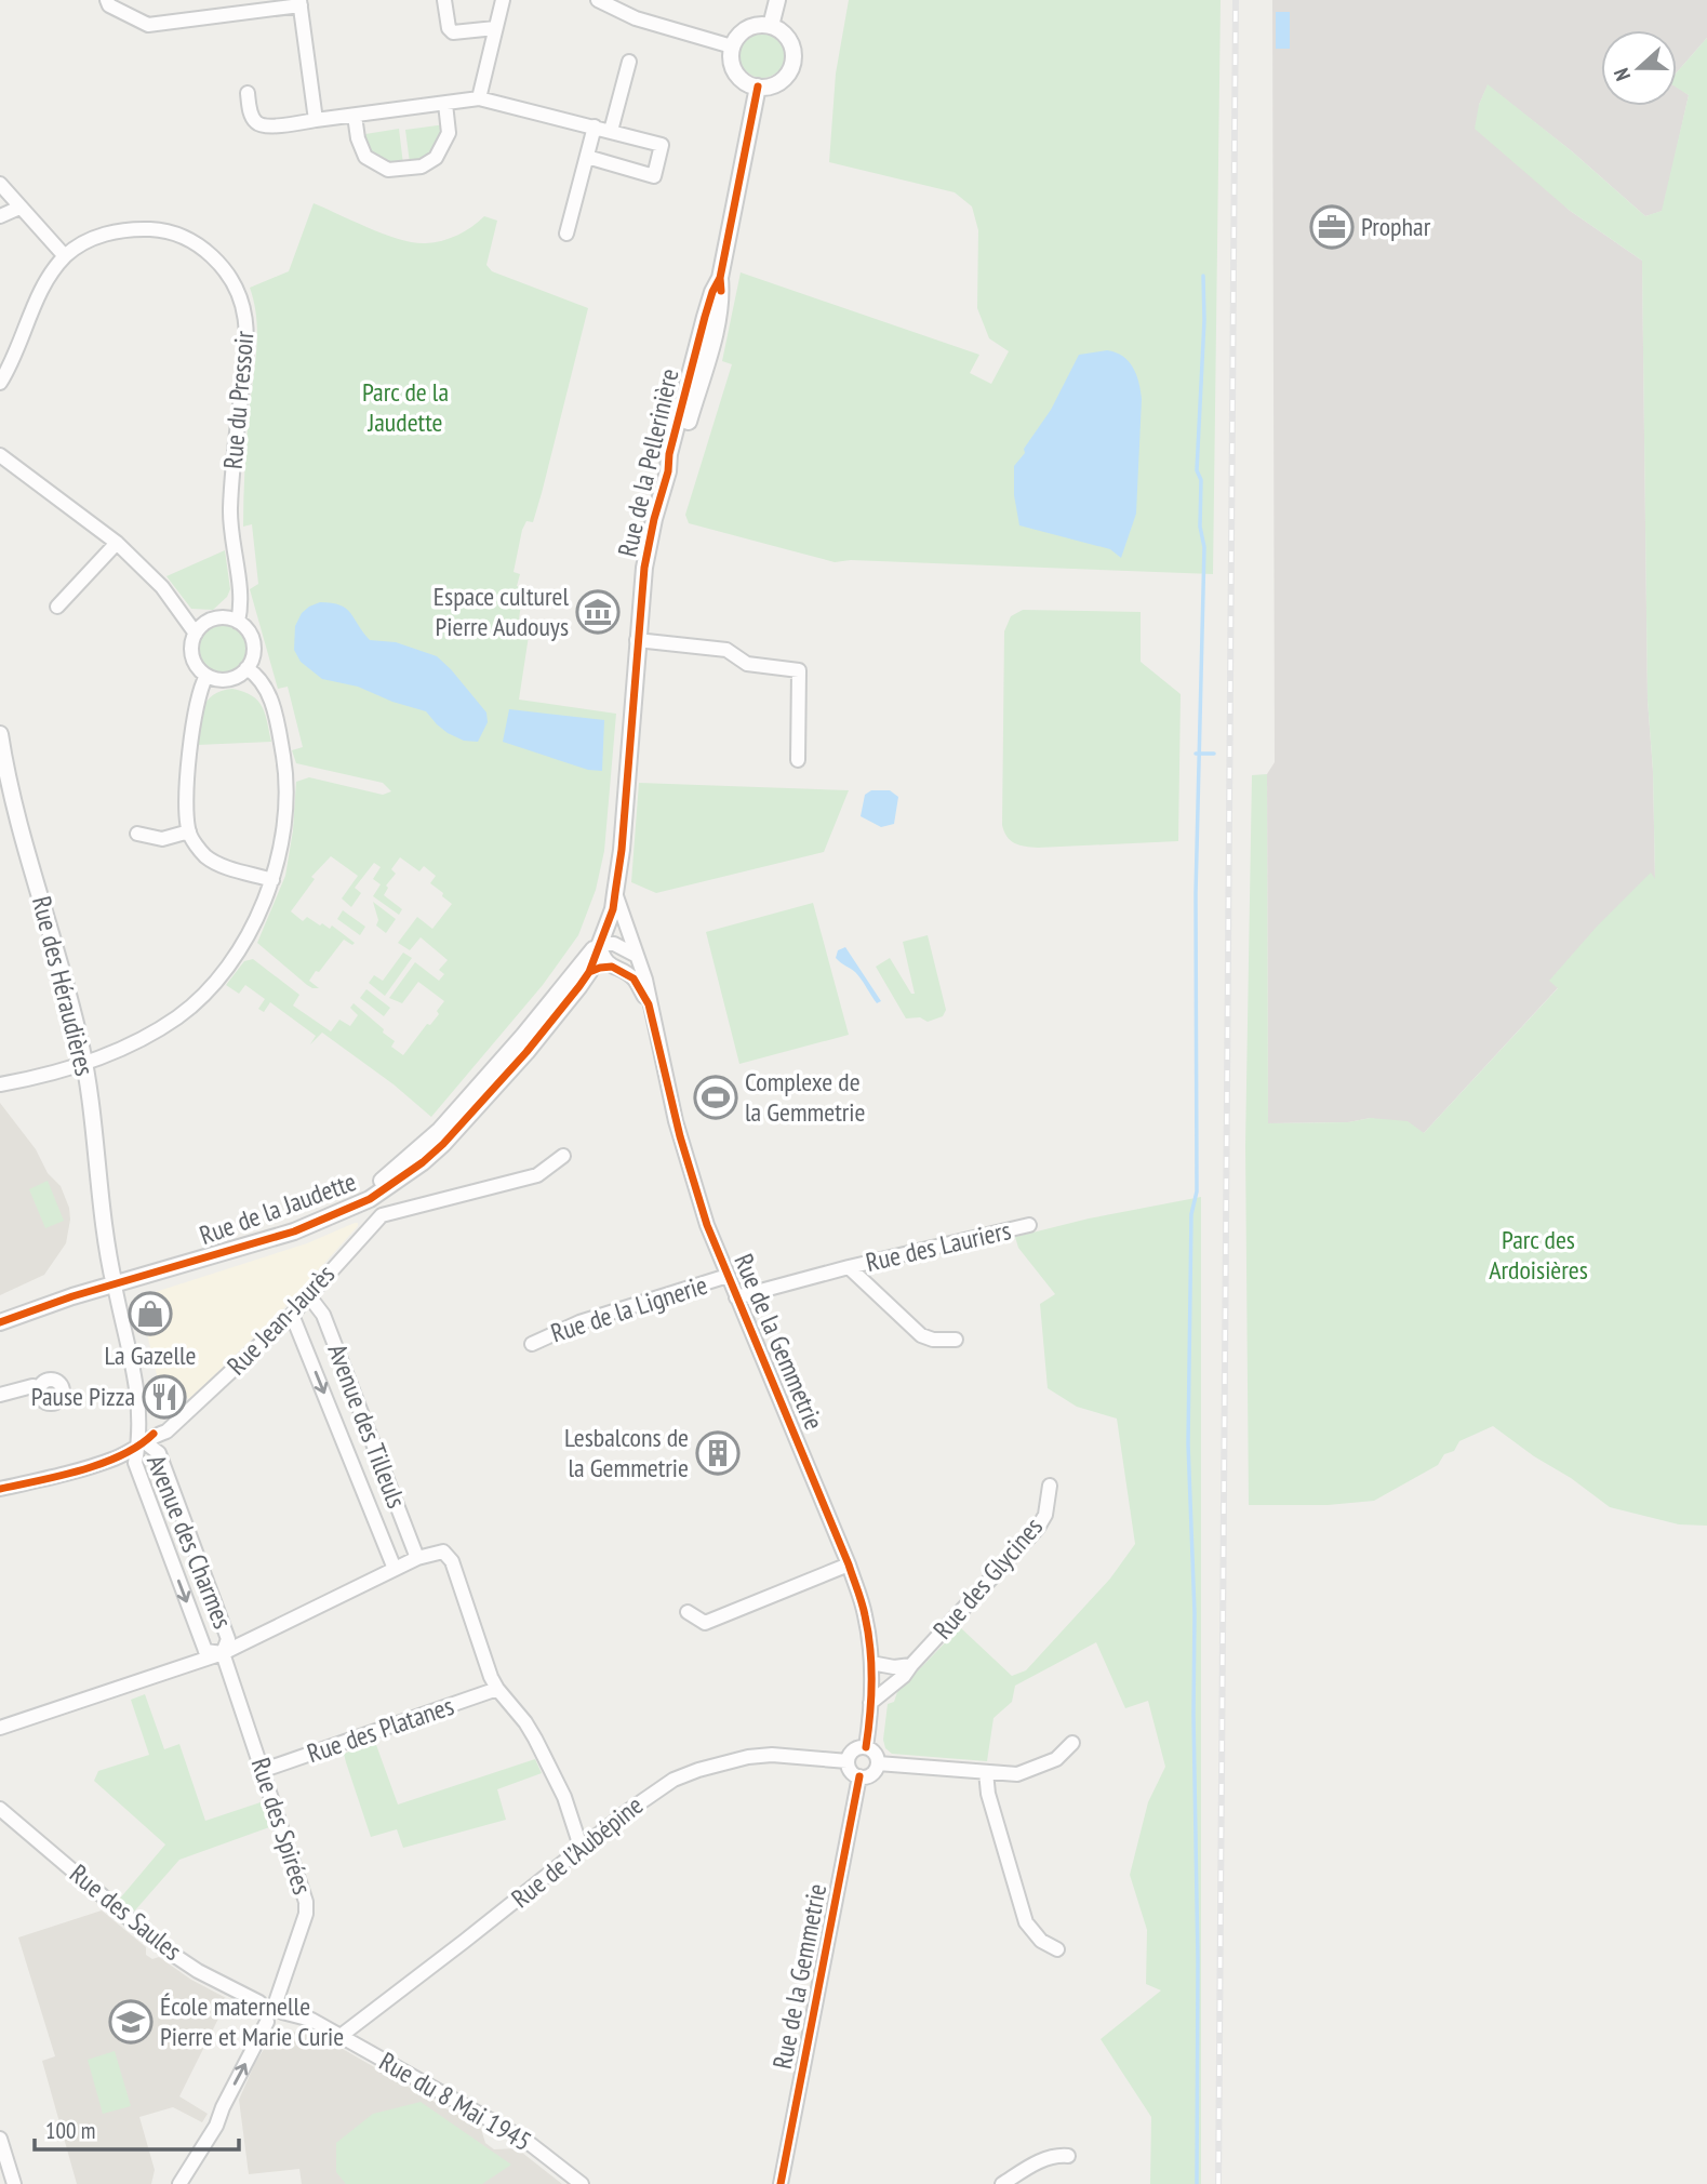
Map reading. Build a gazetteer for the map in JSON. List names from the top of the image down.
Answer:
{
  "streets": {
    "street": [
      "Rue du Pressoir",
      "Rue de la Pellerinière",
      "Rue des Héraudières",
      "Rue de la Jaudette",
      "Rue des Lauriers",
      "Rue de la Lignerie",
      "Rue Jean-Jaurès",
      "Rue de la Gemmetrie",
      "Avenue des Tilleuls",
      "Avenue des Charmes",
      "Rue des Glycines",
      "Rue des Platanes",
      "Rue des Spirées",
      "Rue de l’Aubépine",
      "Rue des Saules",
      "Rue du 8 Mai 1945"
    ]
  },
  "crossings": [
    ["Rue de la Pellerinière", "Rue de la Jaudette"],
    ["Rue de la Pellerinière", "Rue de la Gemmetrie"],
    ["Rue des Héraudières", "Rue de la Jaudette"],
    ["Rue des Héraudières", "Avenue des Charmes"],
    ["Rue de la Jaudette", "Rue de la Gemmetrie"],
    ["Rue de la Jaudette", "Avenue des Charmes"],
    ["Rue des Lauriers", "Rue de la Gemmetrie"],
    ["Rue de la Lignerie", "Rue de la Gemmetrie"],
    ["Rue Jean-Jaurès", "Avenue des Tilleuls"],
    ["Rue Jean-Jaurès", "Avenue des Charmes"],
    ["Rue de la Gemmetrie", "Rue des Glycines"],
    ["Rue de la Gemmetrie", "Rue de l’Aubépine"],
    ["Avenue des Charmes", "Rue des Spirées"],
    ["Rue des Platanes", "Rue des Spirées"],
    ["Rue des Spirées", "Rue des Saules"],
    ["Rue des Spirées", "Rue du 8 Mai 1945"],
    ["Rue de l’Aubépine", "Rue du 8 Mai 1945"],
    ["Rue des Saules", "Rue du 8 Mai 1945"]
  ],
  "parks": ["Parc de la Jaudette", "Parc des Ardoisières"],
  "places": {
    "office": ["Prophar"],
    "museum": ["Espace culturel Pierre Audouys"],
    "sports": ["Complexe de la Gemmetrie"],
    "shop": ["La Gazelle"],
    "restaurant": ["Pause Pizza"],
    "building": ["Lesbalcons de la Gemmetrie"],
    "school or university": ["École maternelle Pierre et Marie Curie"]
  },
  "scale_bar": "100 m",
  "north": "left"
}
